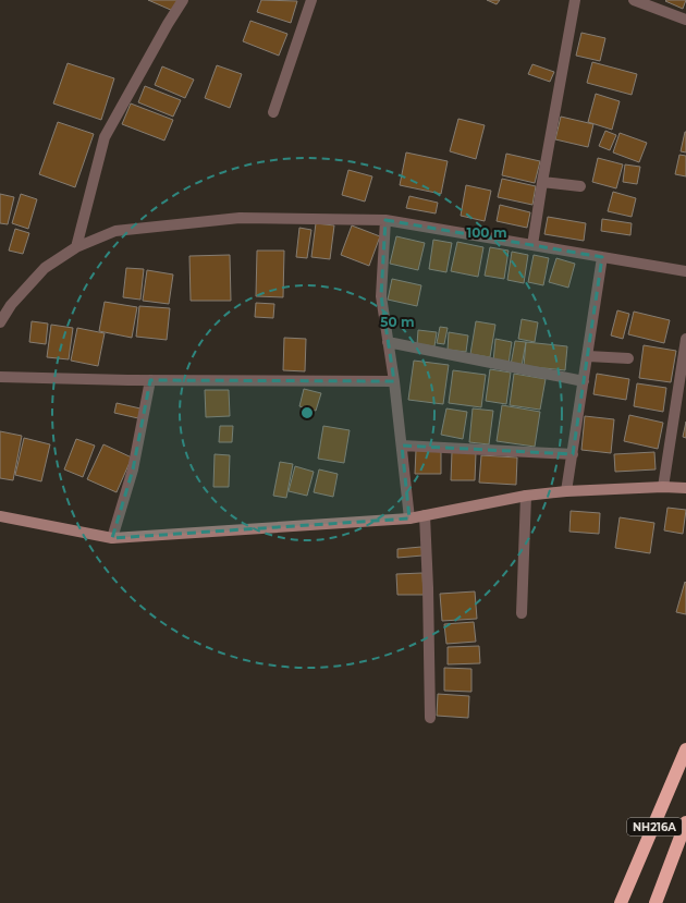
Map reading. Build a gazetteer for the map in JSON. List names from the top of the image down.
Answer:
{
  "streets": {
    "highway": ["NH216A"]
  },
  "rings": ["100 m", "50 m"]
}
